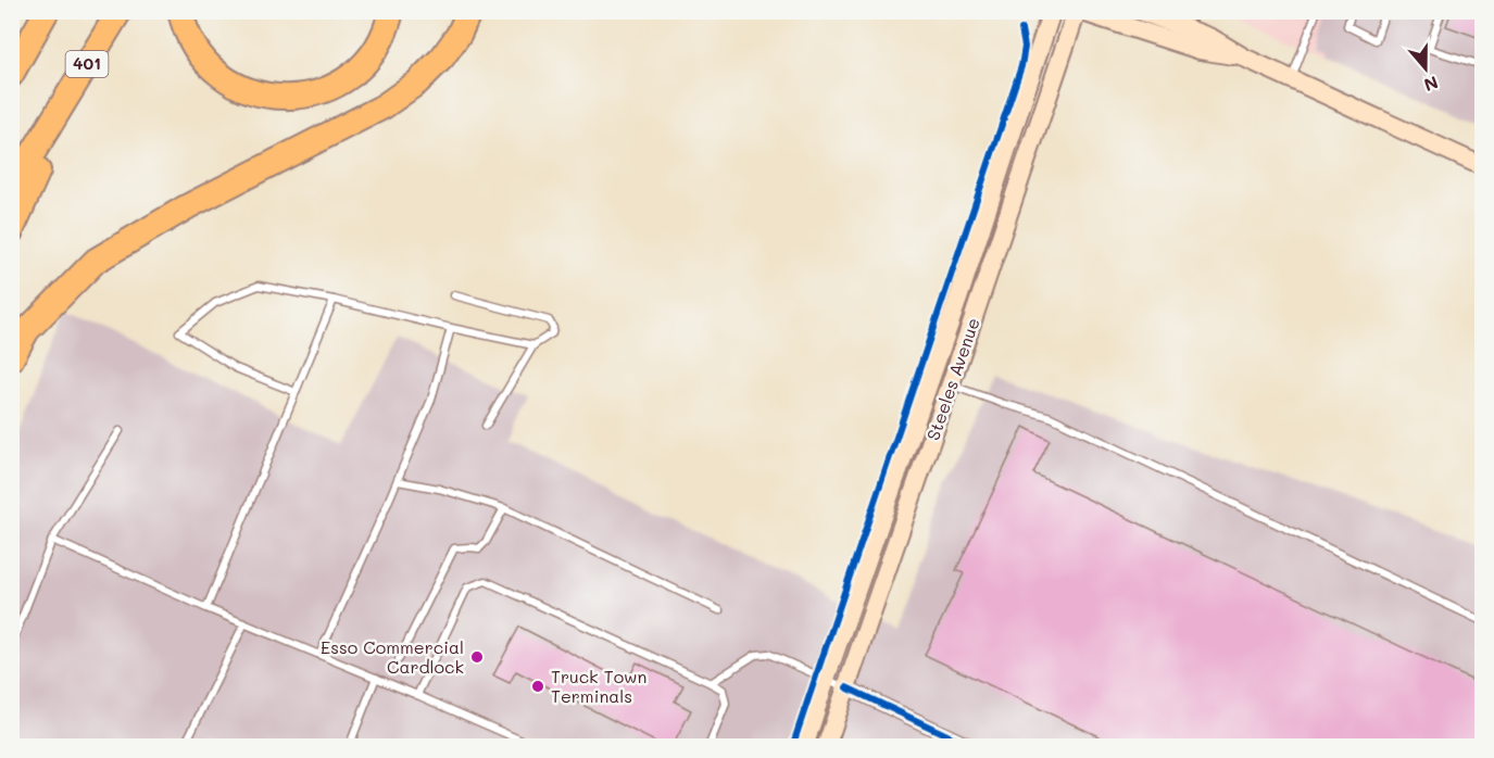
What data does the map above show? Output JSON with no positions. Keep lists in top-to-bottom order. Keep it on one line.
{"streets":{"highway":["401"],"main road":["Steeles Avenue"]},"places":["Esso Commercial Cardlock","Truck Town Terminals"],"north":"bottom"}
